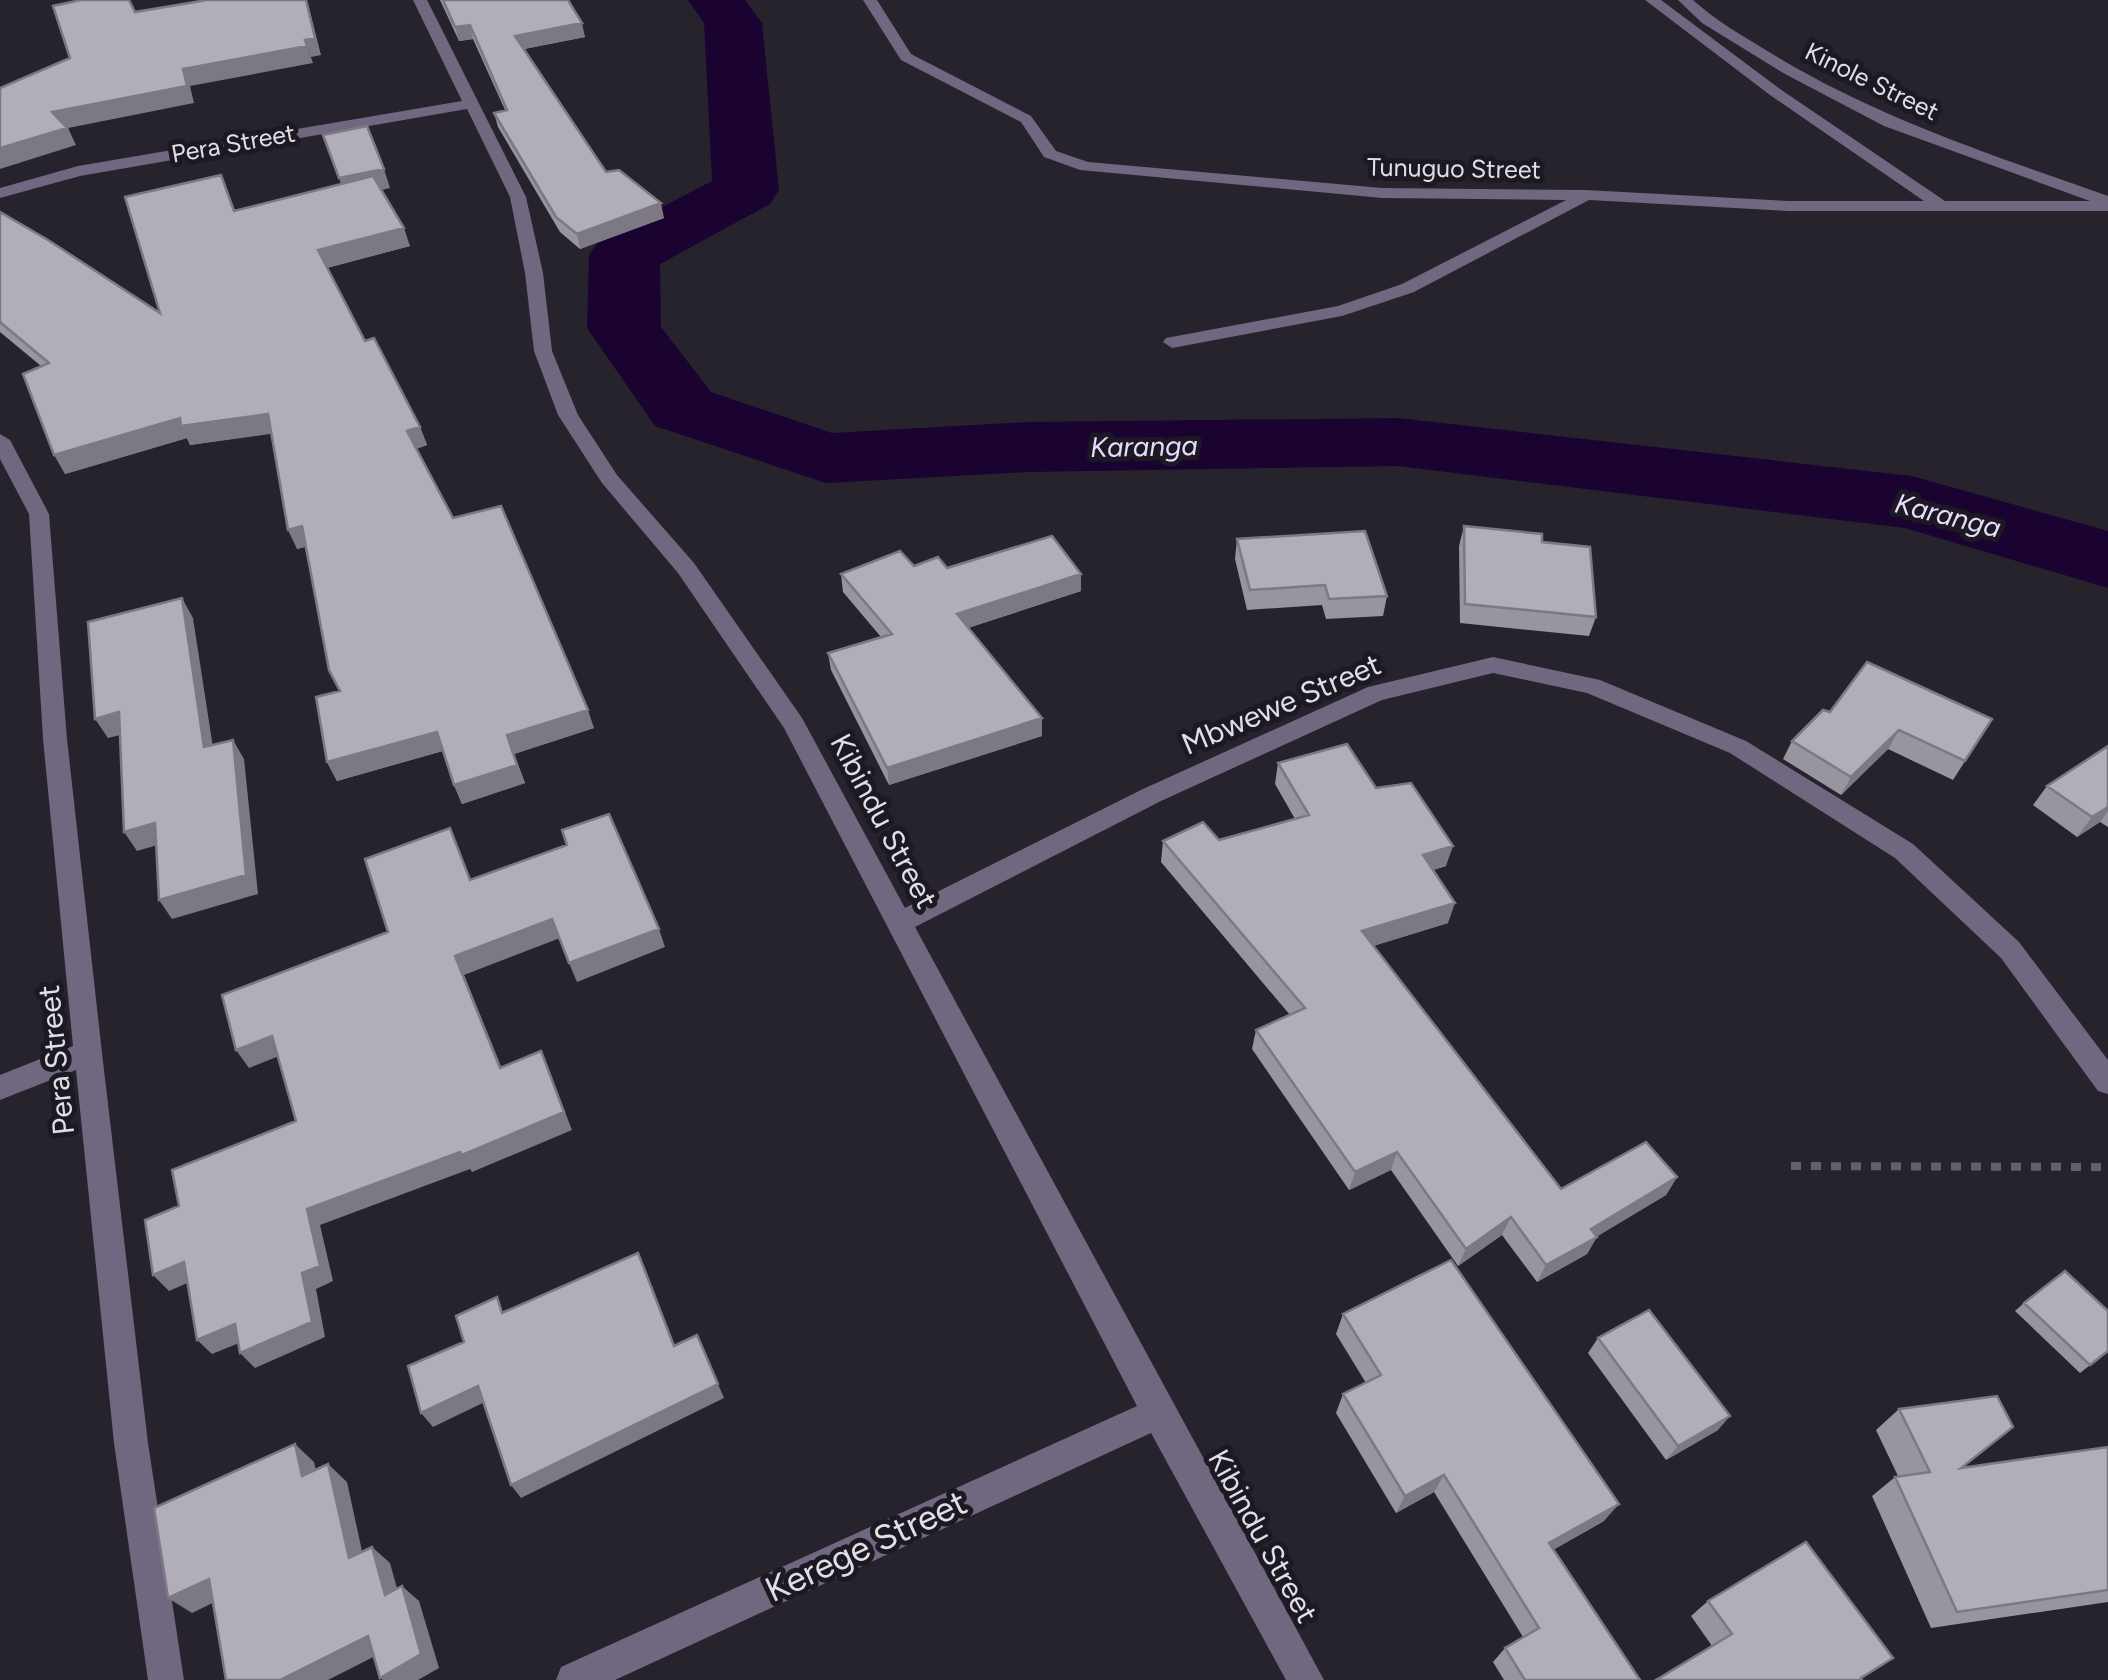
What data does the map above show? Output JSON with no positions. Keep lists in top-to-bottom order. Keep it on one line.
{"streets":{"street":["Kinole Street","Pera Street","Tunuguo Street","Mbwewe Street","Kibindu Street","Kerege Street"]},"crossings":[["Kinole Street","Tunuguo Street"],["Pera Street","Kibindu Street"],["Mbwewe Street","Kibindu Street"],["Kibindu Street","Kerege Street"]],"water":["Karanga"]}
